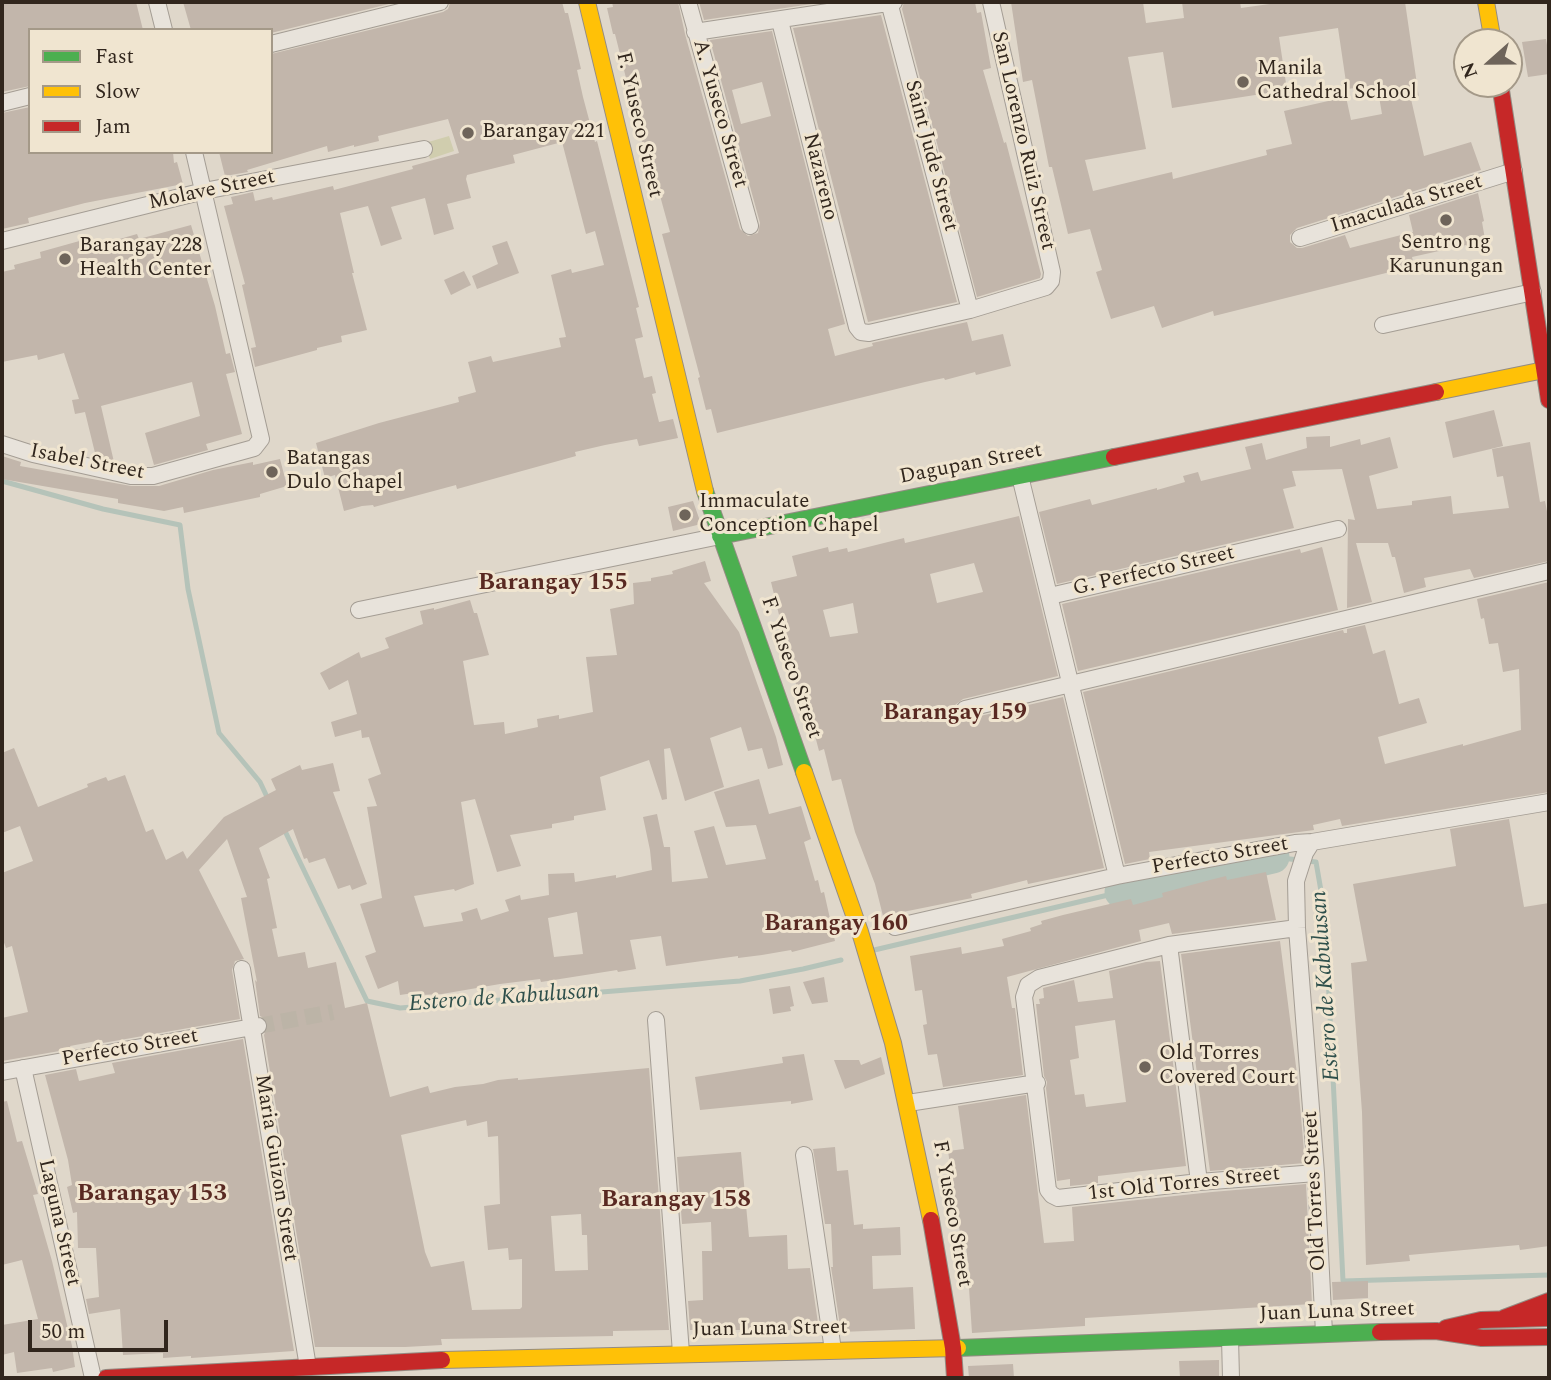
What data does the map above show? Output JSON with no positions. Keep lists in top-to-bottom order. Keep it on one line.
{"streets":{"street":["A. Yuseco Street","F. Yuseco Street","San Lorenzo Ruiz Street","Saint Jude Street","Nazareno","Molave Street","Imaculada Street","Isabel Street","Dagupan Street","G. Perfecto Street","Perfecto Street","Maria Guizon Street","1st Old Torres Street","Old Torres Street","Laguna Street","Juan Luna Street"]},"crossings":[["F. Yuseco Street","Dagupan Street"],["F. Yuseco Street","Juan Luna Street"],["San Lorenzo Ruiz Street","Saint Jude Street"],["San Lorenzo Ruiz Street","Nazareno"],["Saint Jude Street","Nazareno"],["Molave Street","Isabel Street"],["Dagupan Street","G. Perfecto Street"],["Perfecto Street","Maria Guizon Street"],["Perfecto Street","Old Torres Street"],["Perfecto Street","Laguna Street"],["Maria Guizon Street","Juan Luna Street"],["1st Old Torres Street","Old Torres Street"],["Old Torres Street","Juan Luna Street"]],"districts":["Barangay 155","Barangay 159","Barangay 160","Barangay 153","Barangay 158"],"water":["Estero de Kabulusan"],"places":["Manila Cathedral School","Barangay 221","Sentro ng Karunungan","Barangay 228 Health Center","Batangas Dulo Chapel","Immaculate Conception Chapel","Old Torres Covered Court"],"legend":["Fast","Slow","Jam"],"scale_bar":"50 m","north":"left"}
